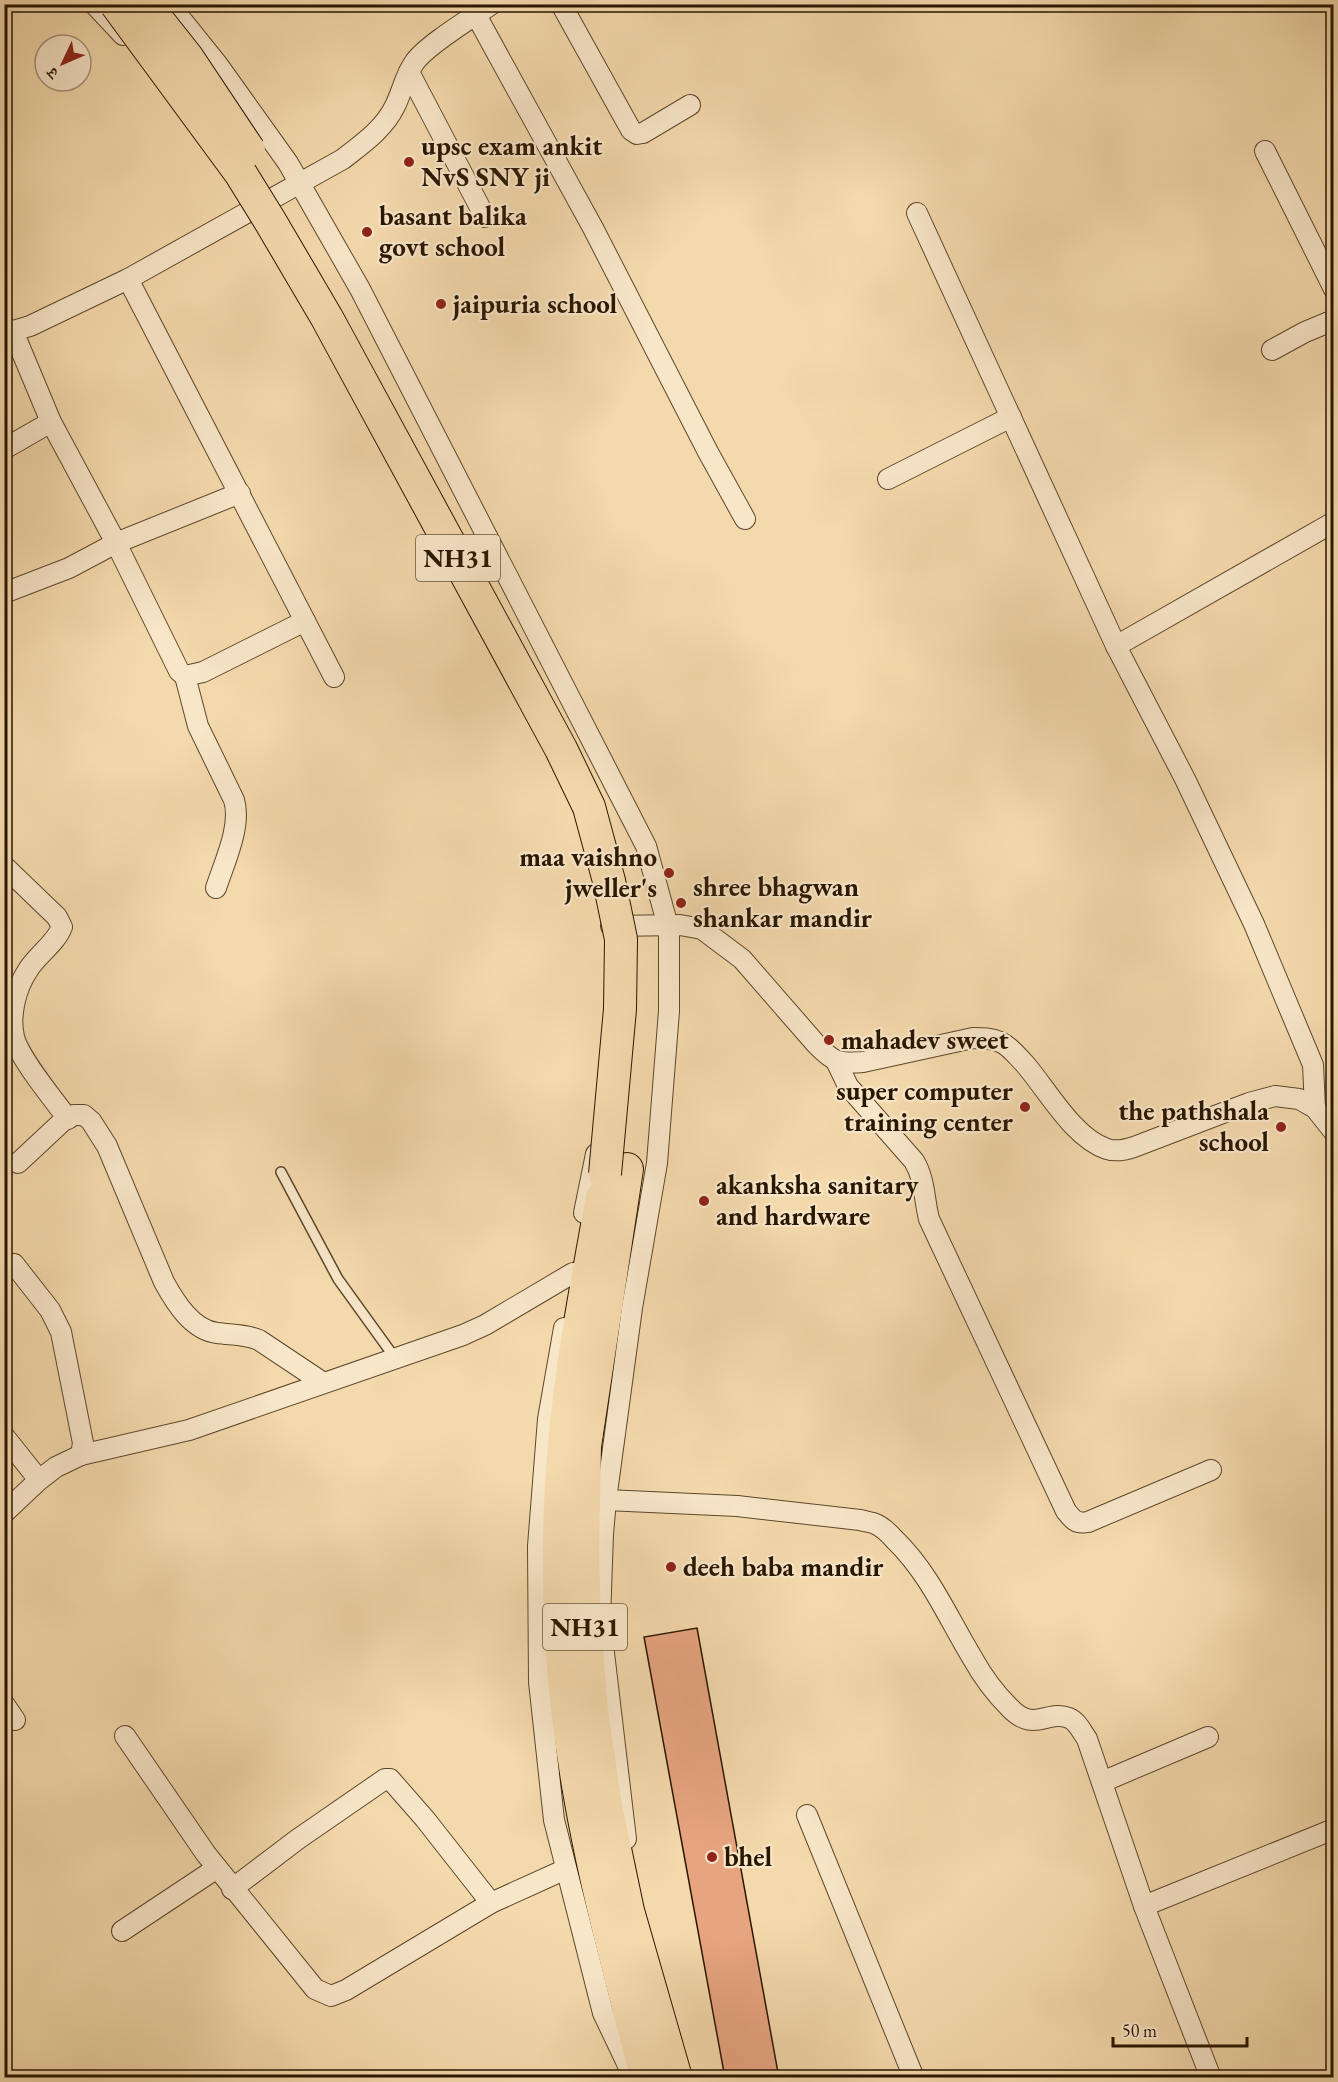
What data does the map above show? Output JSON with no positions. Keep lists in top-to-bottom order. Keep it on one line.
{"streets":{"highway":["NH31"]},"places":["upsc exam ankit NvS SNY ji","basant balika govt school","jaipuria school","maa vaishno jweller's","shree bhagwan shankar mandir","mahadev sweet","super computer training center","the pathshala school","akanksha sanitary and hardware","deeh baba mandir","bhel"],"scale_bar":"50 m","north":"bottom left"}
